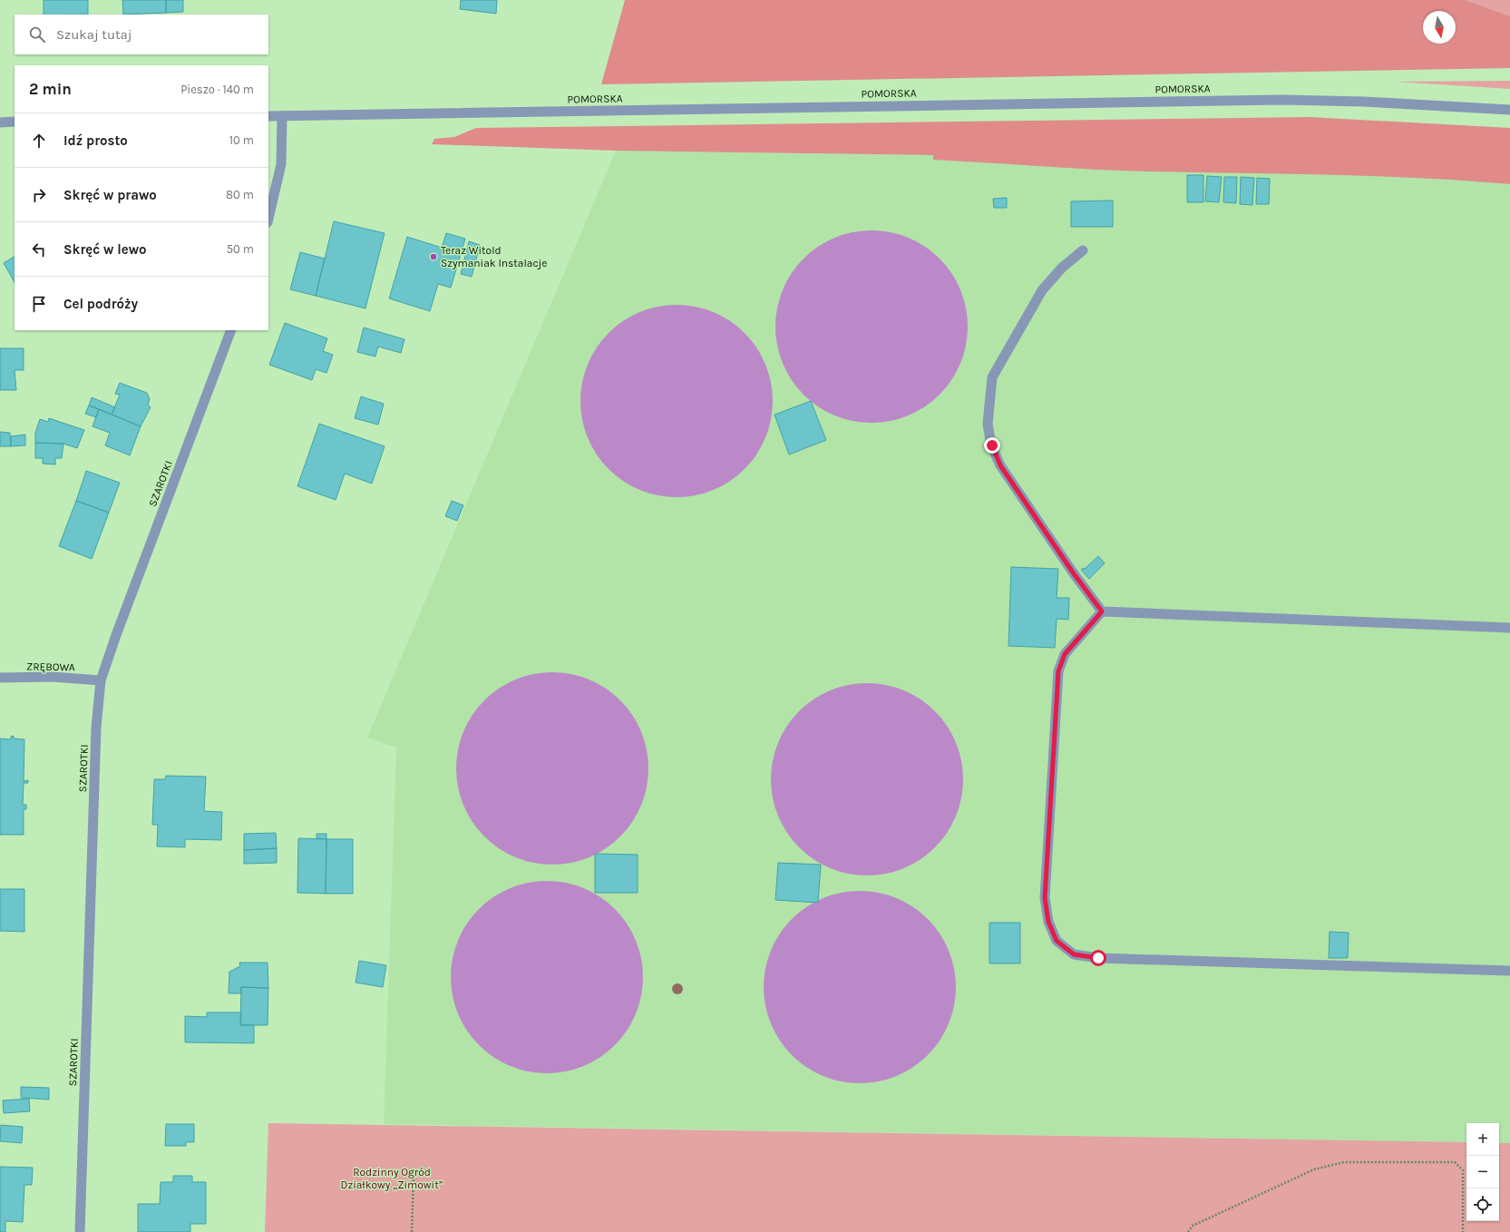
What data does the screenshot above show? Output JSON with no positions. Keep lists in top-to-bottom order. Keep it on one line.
{"streets":{"street":["POMORSKA","SZAROTKI","ZRĘBOWA"]},"crossings":[["SZAROTKI","ZRĘBOWA"]],"parks":["Rodzinny Ogród Działkowy „Zimowit”"],"places":["Teraz Witold Szymaniak Instalacje"],"north":"bottom","page":{"search":"Szukaj tutaj","heading":["2 min","Pieszo · 140 m"],"list":[["Idź prosto","10 m"],["Skręć w prawo","80 m"],["Skręć w lewo","50 m"],"Cel podróży"],"map_buttons":["+","−"]}}
